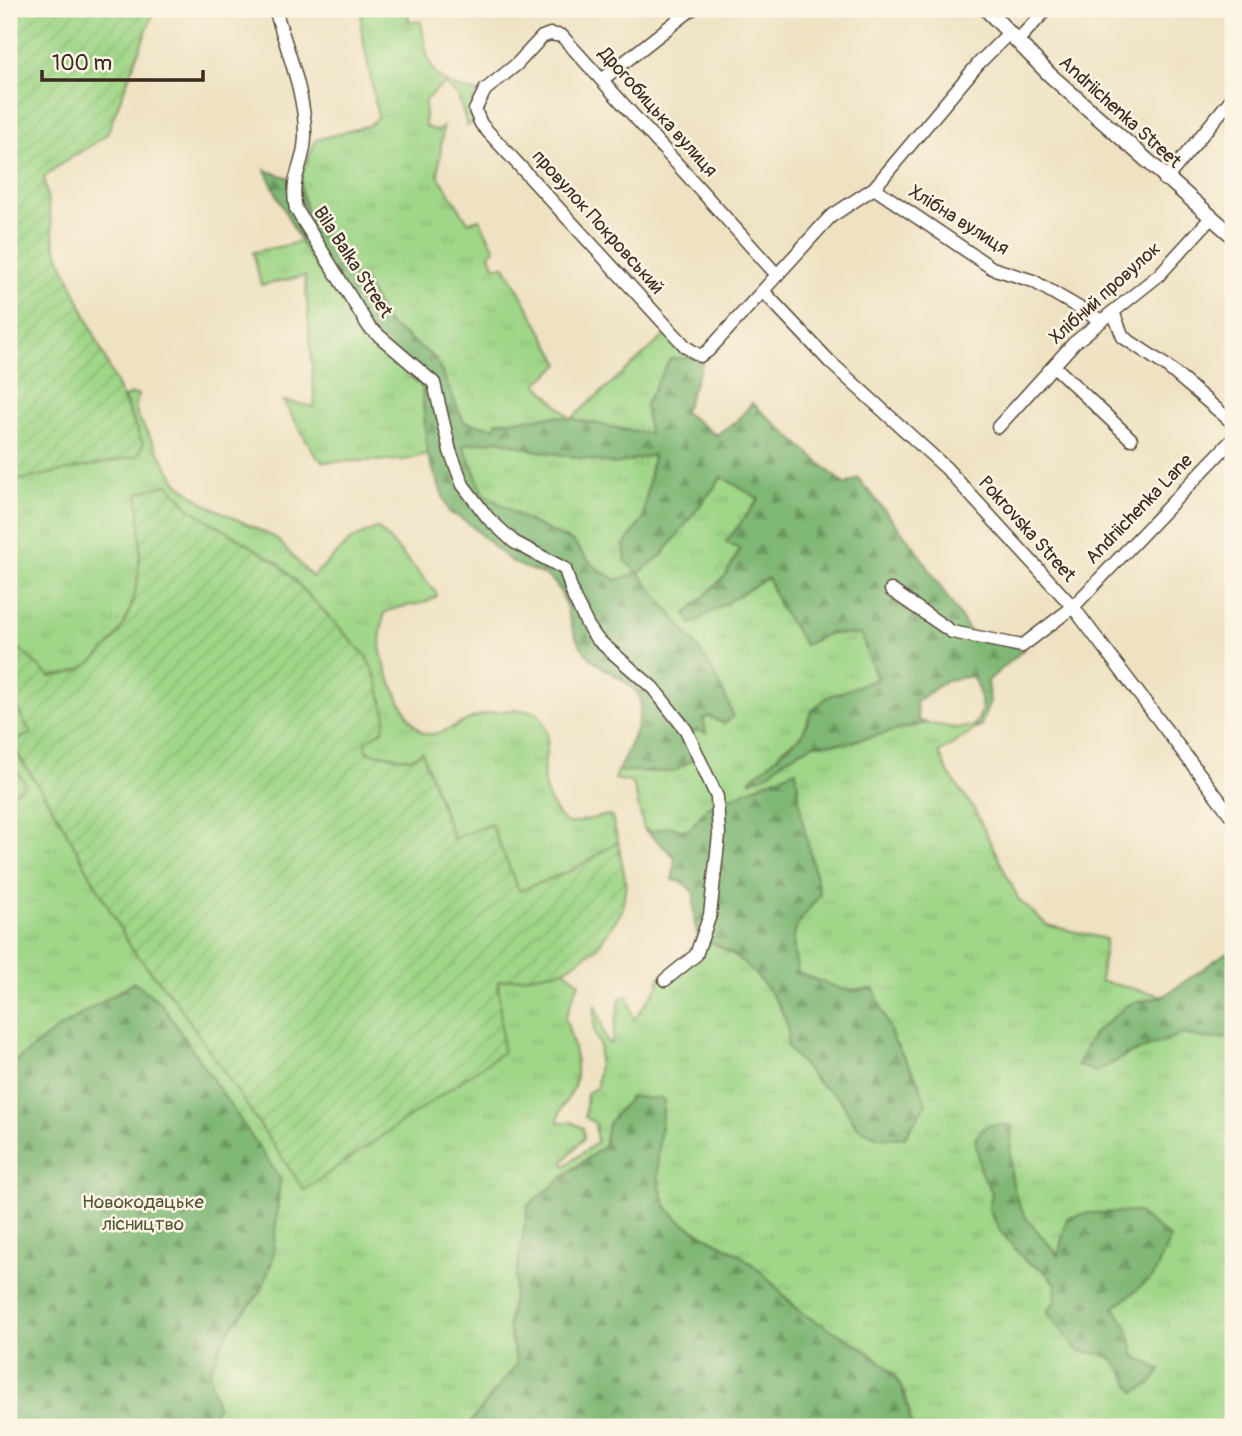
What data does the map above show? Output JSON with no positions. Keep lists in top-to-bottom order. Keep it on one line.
{"streets":{"street":["Дрогобицька вулиця","Andriichenka Street","Хлібна вулиця","провулок Покровський","Bila Balka Street","Хлібний провулок","Andriichenka Lane","Pokrovska Street"]},"crossings":[["Дрогобицька вулиця","провулок Покровський"],["Andriichenka Street","Хлібний провулок"],["Хлібна вулиця","Хлібний провулок"],["провулок Покровський","Pokrovska Street"],["Andriichenka Lane","Pokrovska Street"]],"parks":["Новокодацьке лісництво"],"scale_bar":"100 m"}
